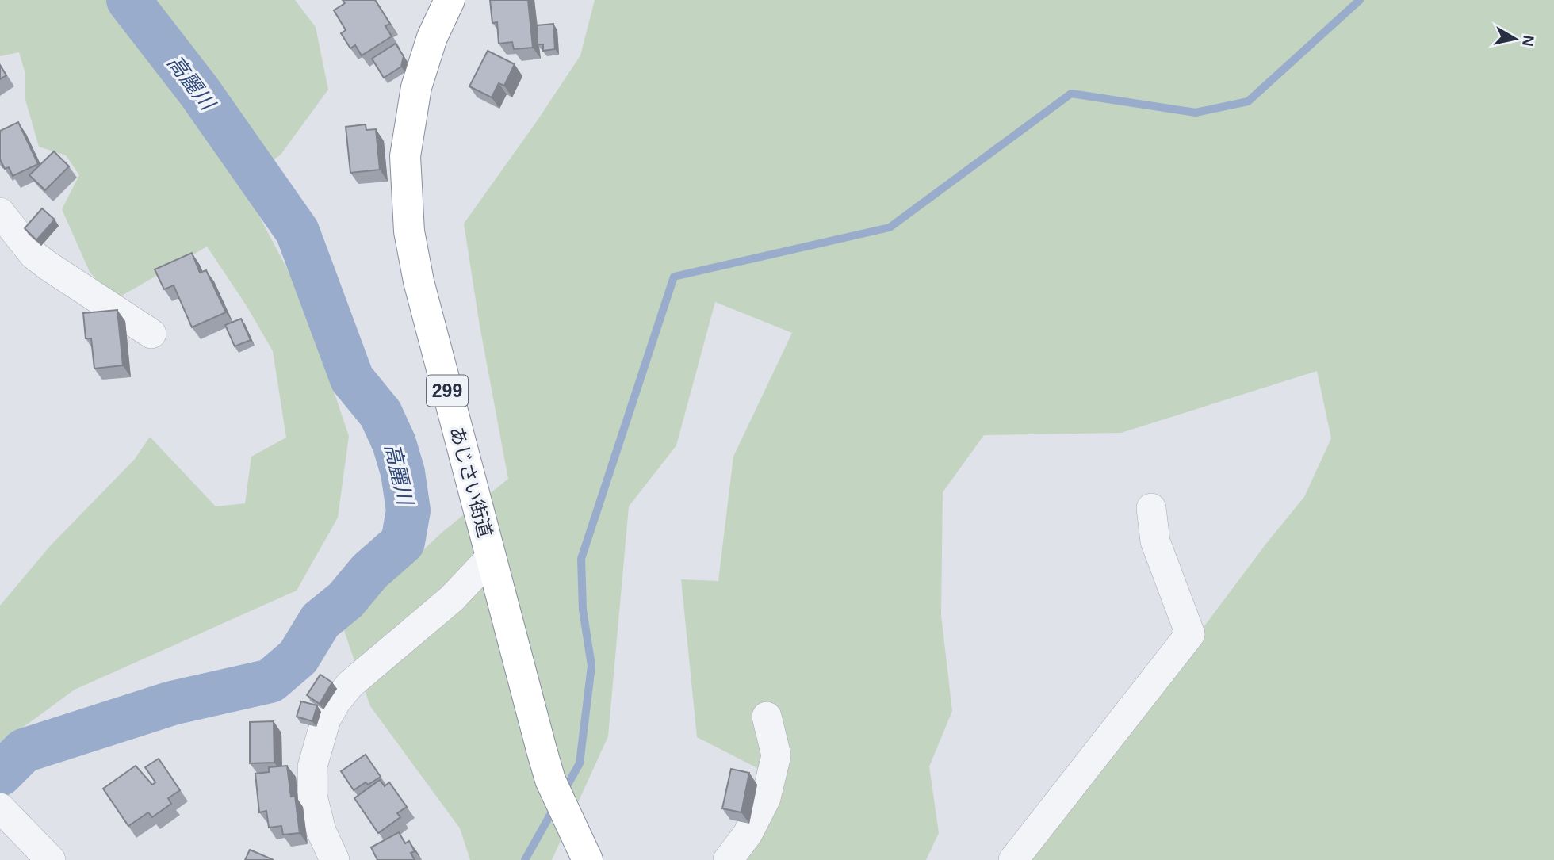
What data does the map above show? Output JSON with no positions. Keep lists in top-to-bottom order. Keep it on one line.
{"streets":{"highway":["299","あじさい街道"]},"water":["高麗川"],"north":"right"}
